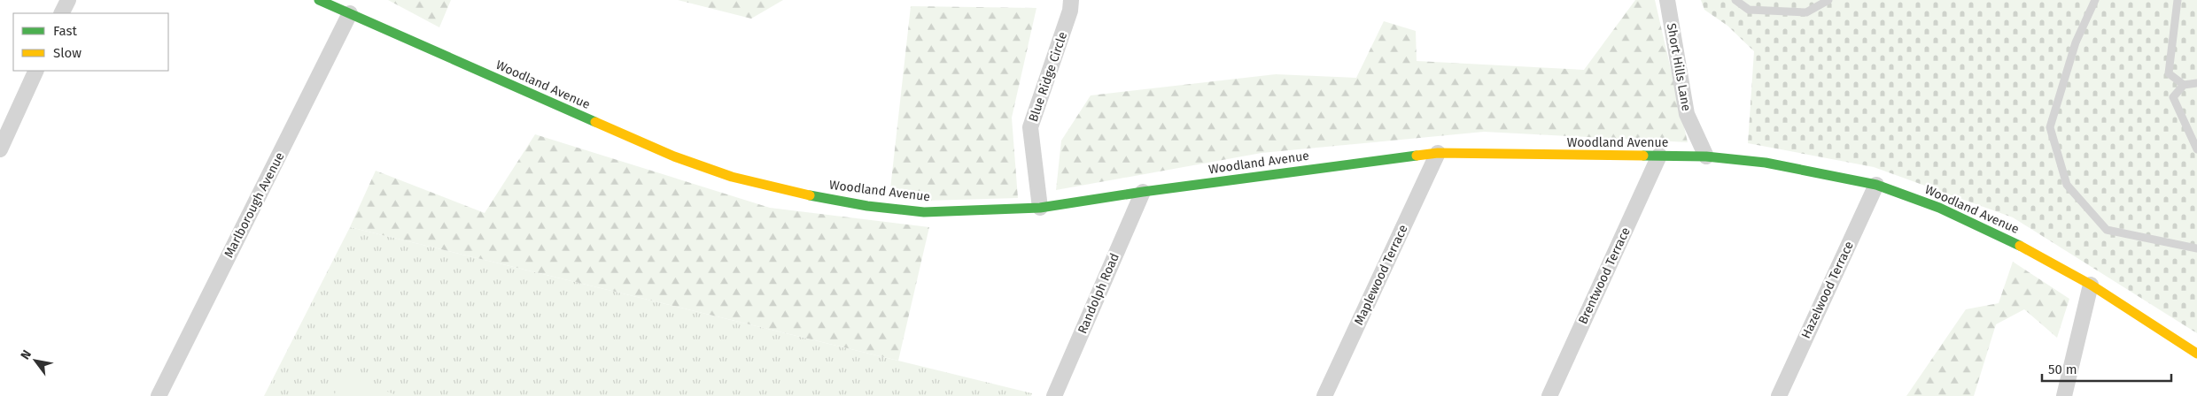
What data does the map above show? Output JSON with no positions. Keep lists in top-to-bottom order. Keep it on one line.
{"streets":{"street":["Short Hills Lane","Blue Ridge Circle","Woodland Avenue","Marlborough Avenue","Maplewood Terrace","Brentwood Terrace","Hazelwood Terrace","Randolph Road"]},"crossings":[["Short Hills Lane","Woodland Avenue"],["Blue Ridge Circle","Woodland Avenue"],["Woodland Avenue","Marlborough Avenue"],["Woodland Avenue","Maplewood Terrace"],["Woodland Avenue","Brentwood Terrace"],["Woodland Avenue","Hazelwood Terrace"],["Woodland Avenue","Randolph Road"]],"legend":["Fast","Slow"],"scale_bar":"50 m","north":"top left"}
